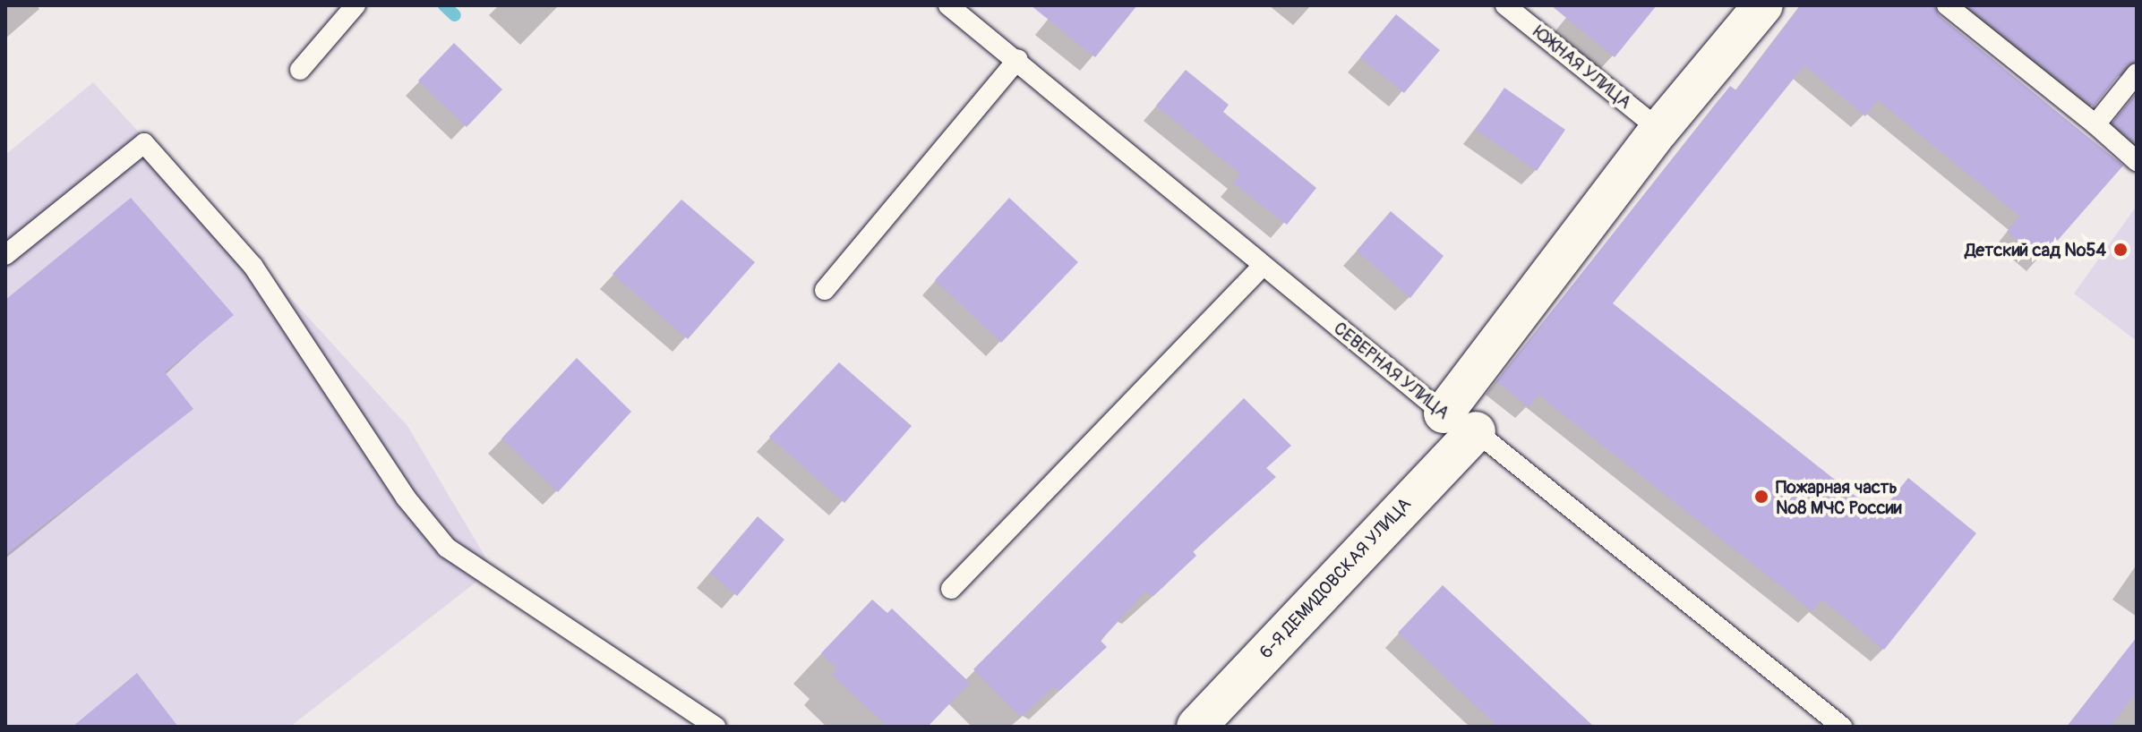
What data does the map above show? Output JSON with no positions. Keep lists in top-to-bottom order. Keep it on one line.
{"streets":{"street":["6-Я ДЕМИДОВСКАЯ УЛИЦА"],"lane":["ЮЖНАЯ УЛИЦА","СЕВЕРНАЯ УЛИЦА"]},"crossings":[["ЮЖНАЯ УЛИЦА","6-Я ДЕМИДОВСКАЯ УЛИЦА"],["СЕВЕРНАЯ УЛИЦА","6-Я ДЕМИДОВСКАЯ УЛИЦА"]],"places":["Детский сад №54","Пожарная часть №8 МЧС России"]}
